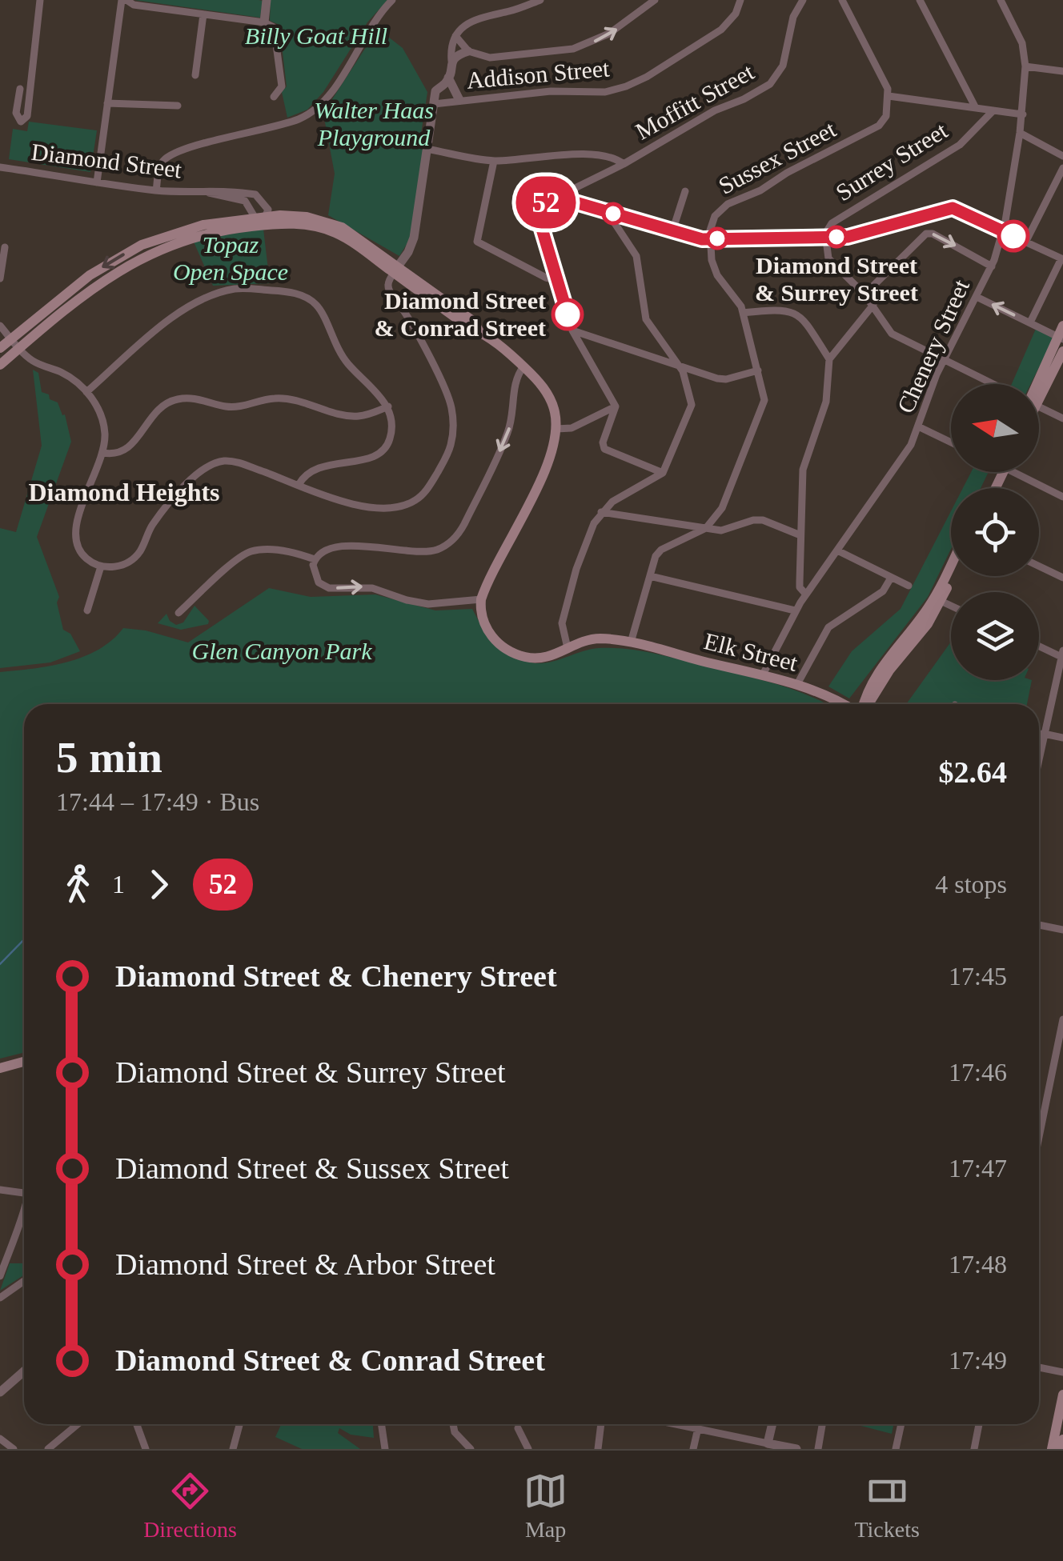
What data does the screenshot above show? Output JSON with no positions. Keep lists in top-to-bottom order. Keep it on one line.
{"streets":{"main road":["Elk Street"],"street":["Addison Street","Moffitt Street","Sussex Street","Diamond Street","Surrey Street","Chenery Street"]},"crossings":[["Chenery Street","Elk Street"]],"districts":["Diamond Heights"],"parks":["Billy Goat Hill","Walter Haas Playground","Topaz Open Space","Glen Canyon Park"],"places":["Diamond Street & Surrey Street","Diamond Street & Conrad Street"],"lines":["bus line 52"],"north":"left","page":{"on_map":"52","heading":["5 min","17:44 – 17:49 · Bus","$2.64"],"legs":["1","52","4 stops"],"list":[{"name":"Diamond Street & Chenery Street","value":"17:45"},{"name":"Diamond Street & Surrey Street","value":"17:46"},{"name":"Diamond Street & Sussex Street","value":"17:47"},{"name":"Diamond Street & Arbor Street","value":"17:48"},{"name":"Diamond Street & Conrad Street","value":"17:49"}],"tabs":["Directions","Map","Tickets"]}}
